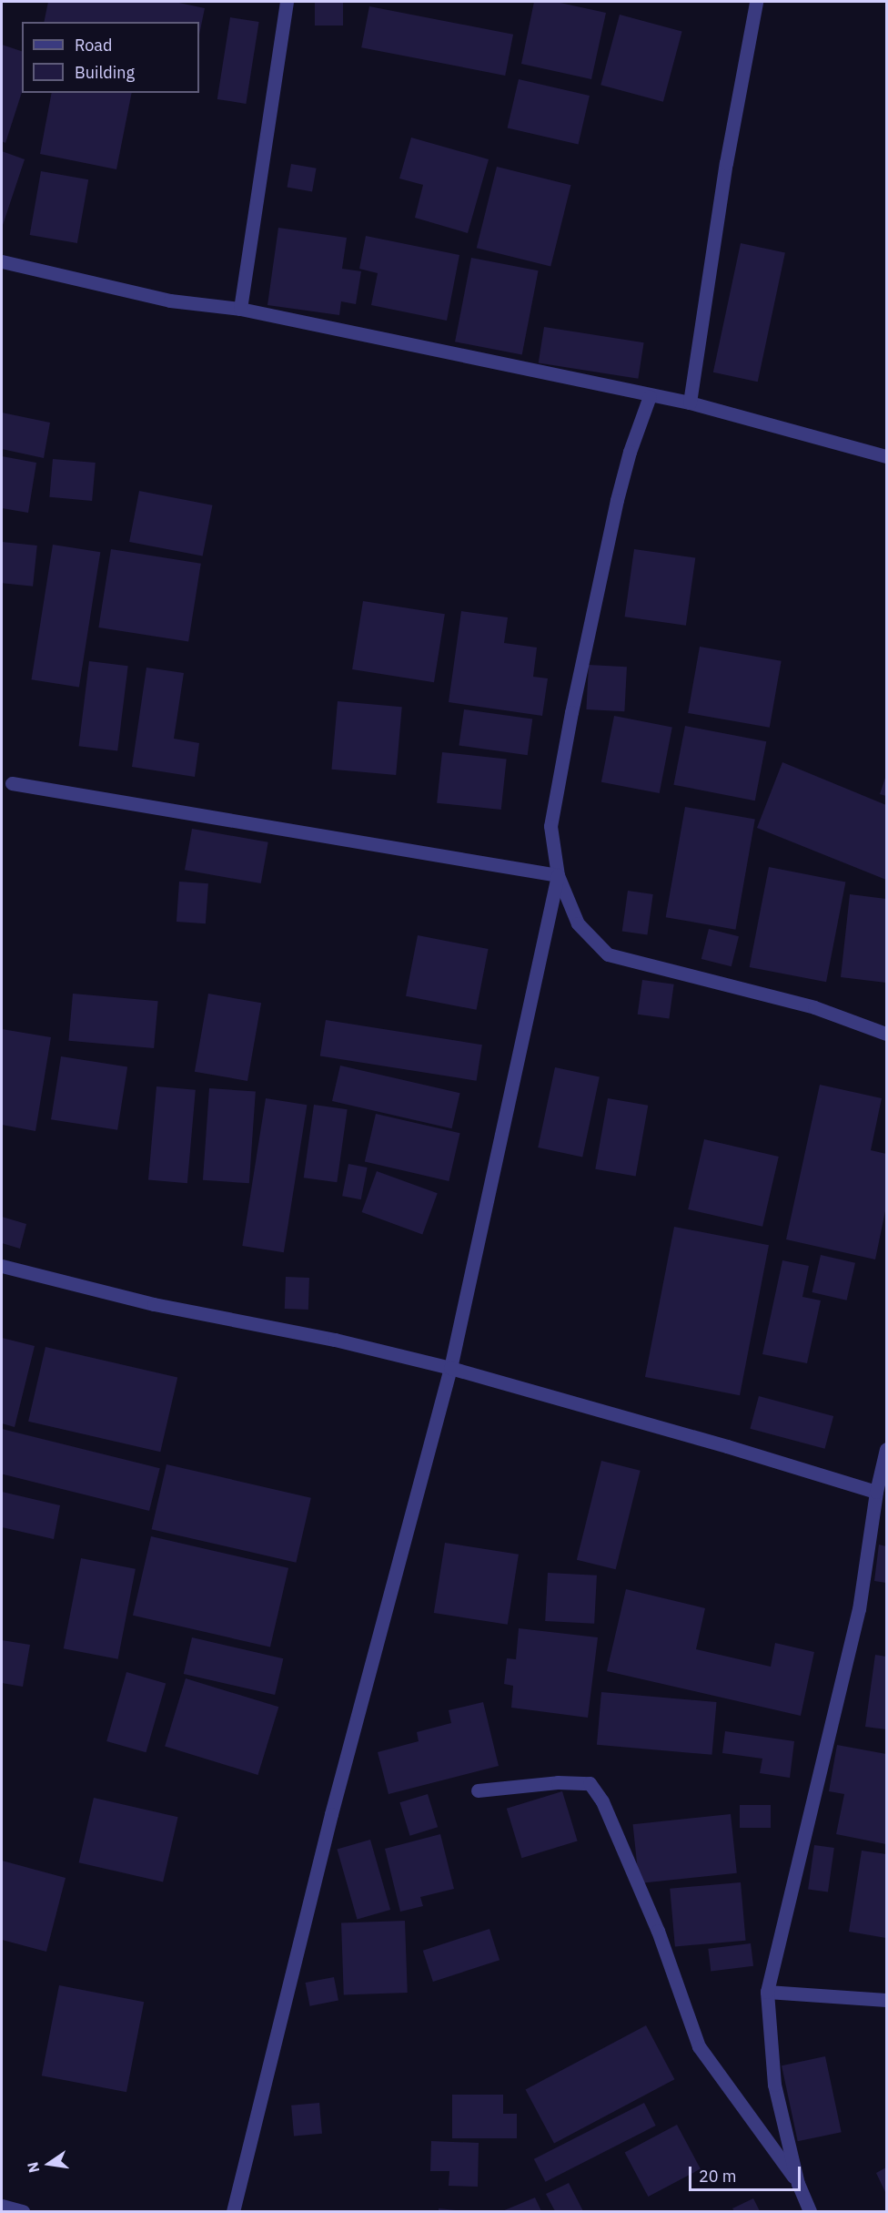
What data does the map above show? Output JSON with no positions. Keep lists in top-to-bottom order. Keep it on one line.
{"legend":["Road","Building"],"scale_bar":"20 m","north":"left"}
